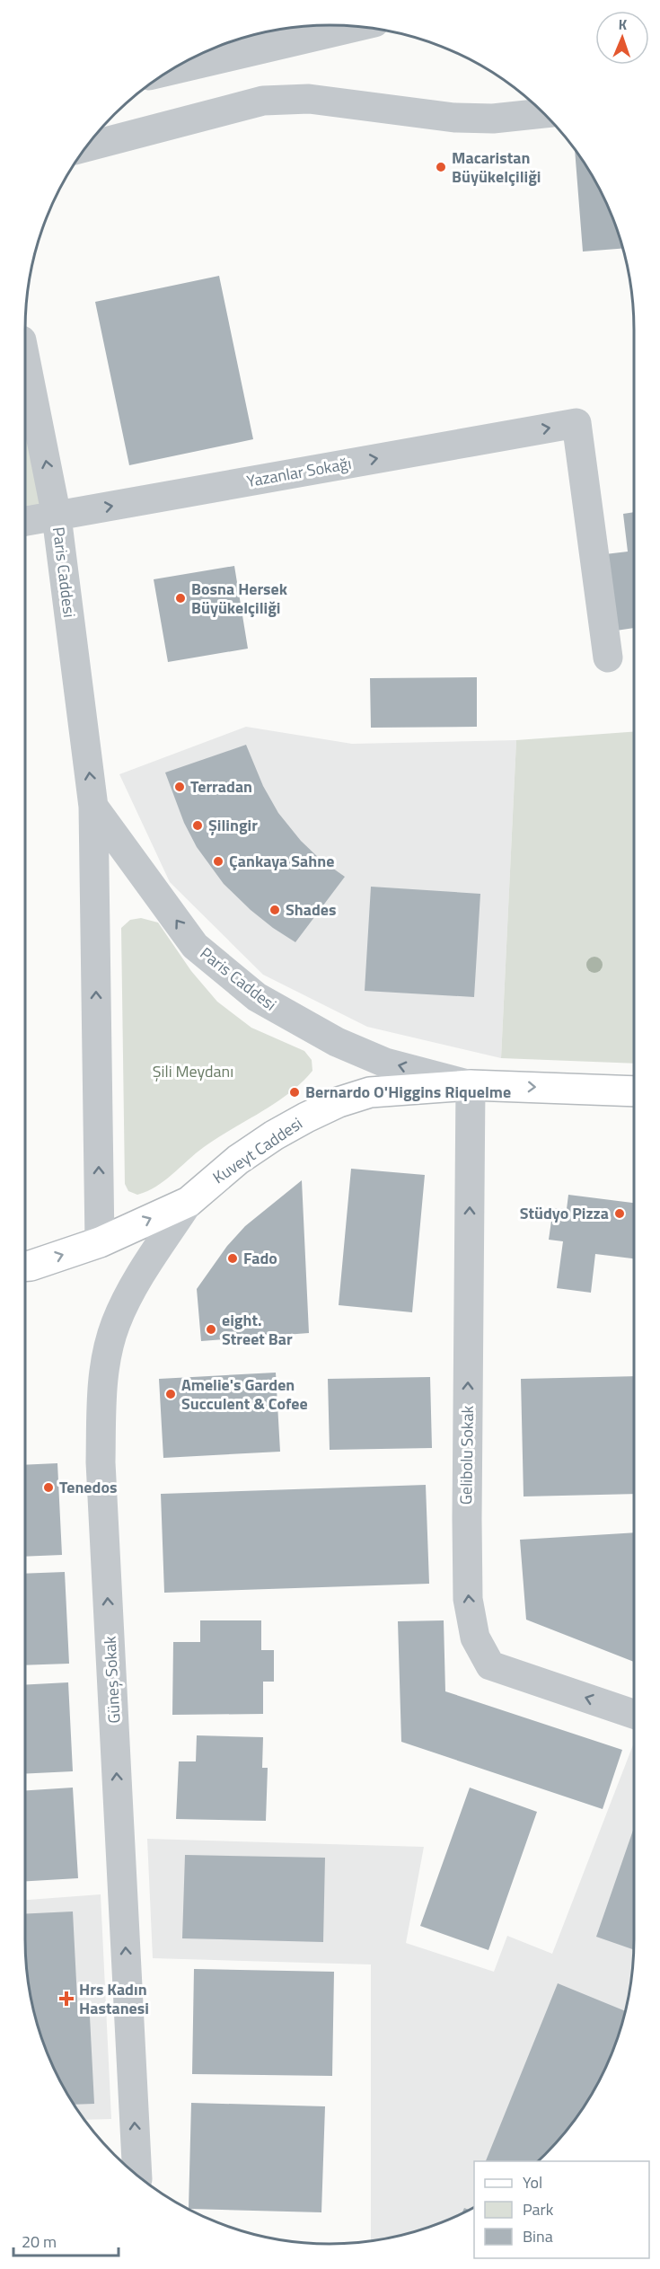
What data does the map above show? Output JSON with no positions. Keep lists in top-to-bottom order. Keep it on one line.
{"streets":{"main road":["Kuveyt Caddesi"],"street":["Yazanlar Sokağı","Paris Caddesi","Gelibolu Sokak","Güneş Sokak"]},"crossings":[["Yazanlar Sokağı","Paris Caddesi"],["Paris Caddesi","Kuveyt Caddesi"],["Paris Caddesi","Gelibolu Sokak"],["Kuveyt Caddesi","Gelibolu Sokak"],["Kuveyt Caddesi","Güneş Sokak"]],"one_way":["Paris Caddesi","Kuveyt Caddesi","Gelibolu Sokak","Güneş Sokak"],"parks":["Şili Meydanı"],"places":{"other":["Macaristan Büyükelçiliği","Bosna Hersek Büyükelçiliği","Terradan","Şilingir","Çankaya Sahne","Shades","Bernardo O'Higgins Riquelme","Stüdyo Pizza","Fado","eight. Street Bar","Amelie's Garden Succulent & Cofee","Tenedos"],"health":["Hrs Kadın Hastanesi"]},"legend":["Yol","Park","Bina"],"scale_bar":"20 m","north":"top"}
